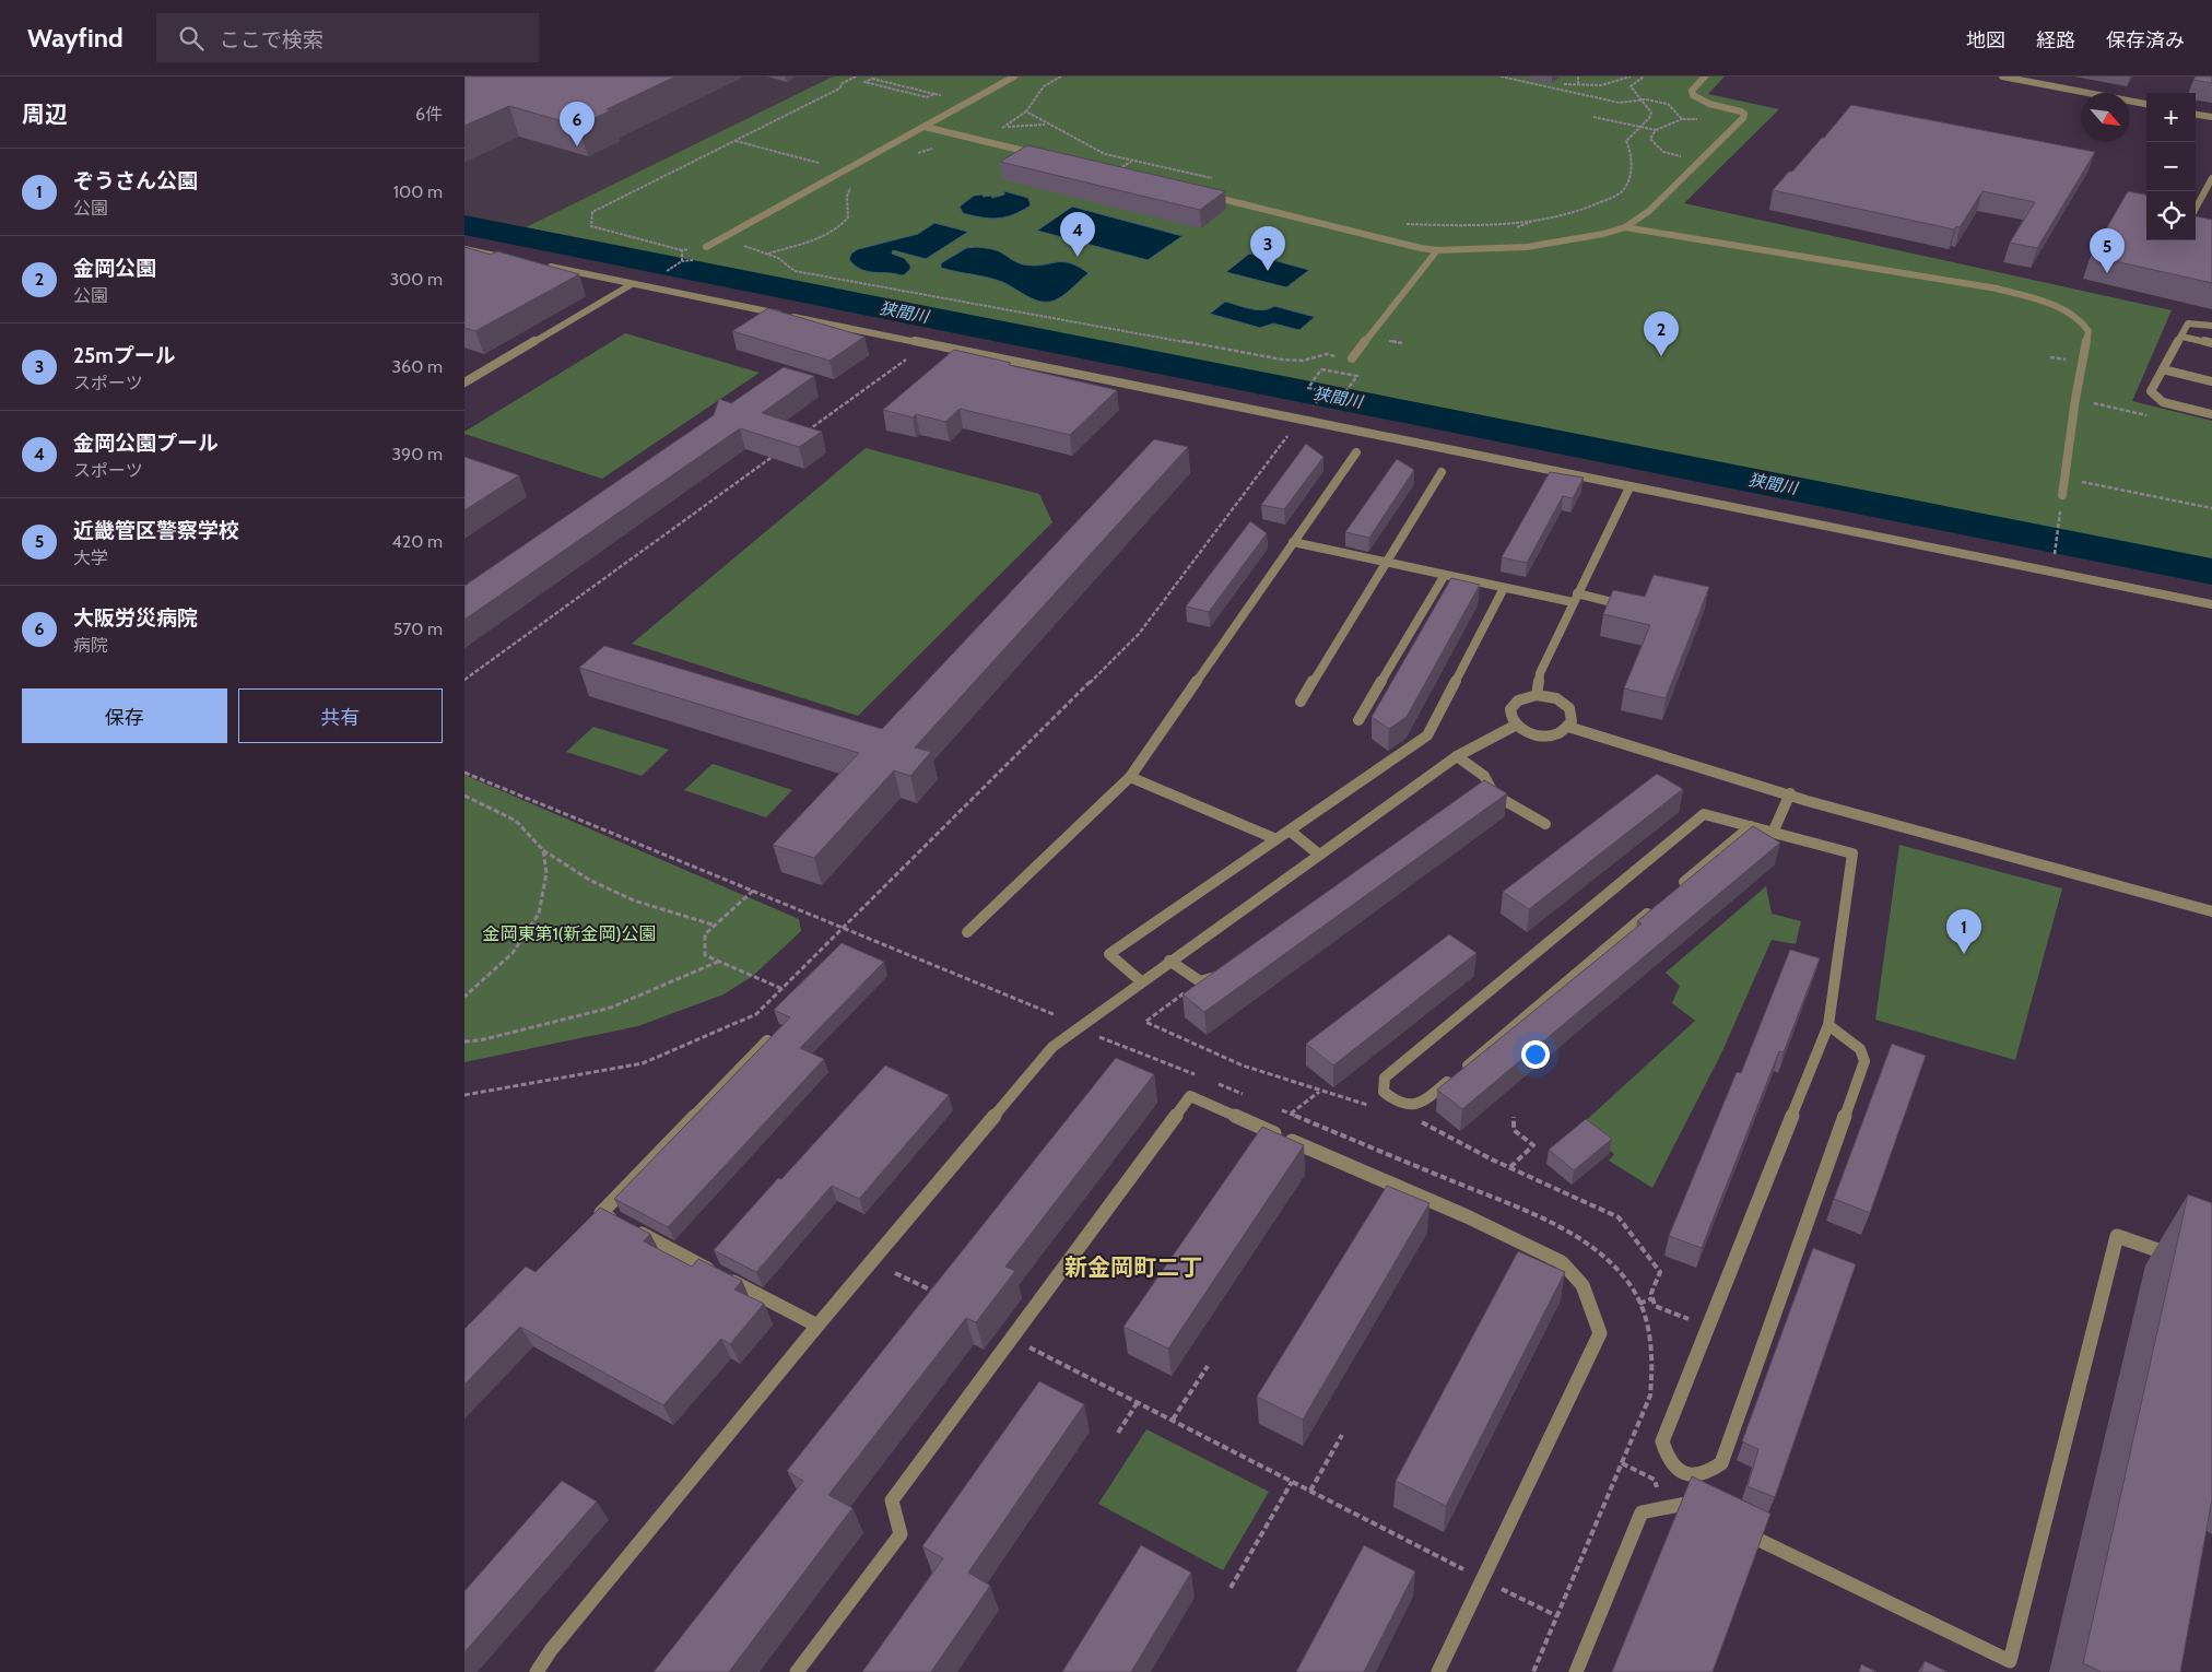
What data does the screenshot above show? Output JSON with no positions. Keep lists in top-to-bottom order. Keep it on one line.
{"districts":["新金岡町二丁"],"water":["狭間川"],"parks":["金岡東第1(新金岡)公園"],"north":"bottom right","page":{"header":"Wayfind","search":"ここで検索","nav":["地図","経路","保存済み"],"heading":["周辺","6件"],"map_buttons":["+","−"],"pins":["6","4","3","5","2","1"],"list":[{"mark":"1","name":"ぞうさん公園","note":"公園","value":"100 m"},{"mark":"2","name":"金岡公園","note":"公園","value":"300 m"},{"mark":"3","name":"25mプール","note":"スポーツ","value":"360 m"},{"mark":"4","name":"金岡公園プール","note":"スポーツ","value":"390 m"},{"mark":"5","name":"近畿管区警察学校","note":"大学","value":"420 m"},{"mark":"6","name":"大阪労災病院","note":"病院","value":"570 m"}],"buttons":["保存","共有"]}}
